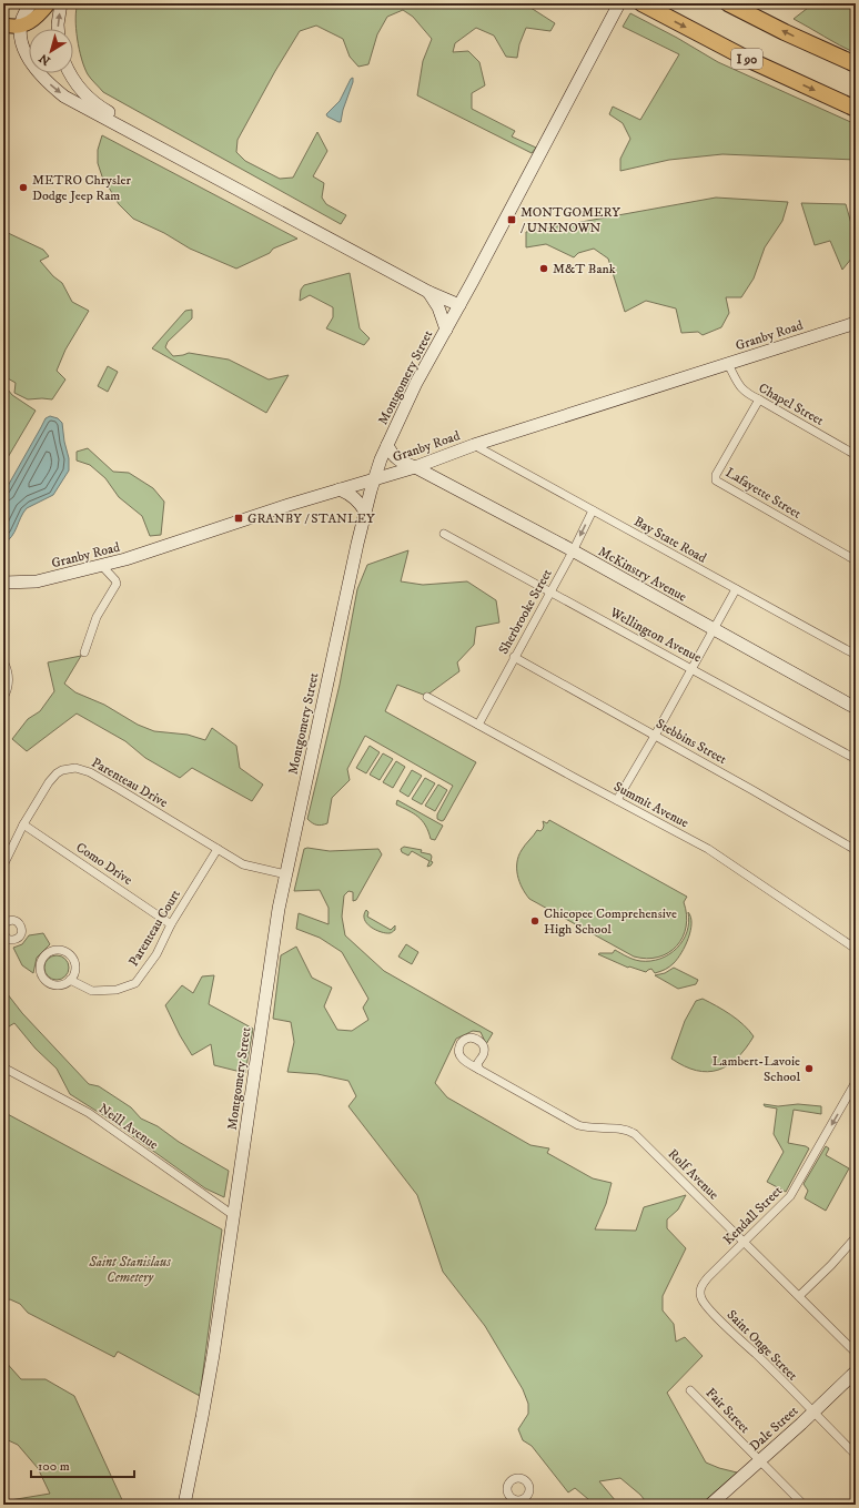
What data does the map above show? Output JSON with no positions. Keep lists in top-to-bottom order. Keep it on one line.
{"streets":{"highway":["I 90"],"main road":["Granby Road","Montgomery Street","McKinstry Avenue","Dale Street"],"street":["Chapel Street","Lafayette Street","Bay State Road","Sherbrooke Street","Wellington Avenue","Stebbins Street","Parenteau Drive","Summit Avenue","Como Drive","Parenteau Court","Neill Avenue","Rolf Avenue","Kendall Street","Saint Onge Street","Fair Street"]},"crossings":[["Granby Road","Montgomery Street"],["Granby Road","Chapel Street"],["Granby Road","Bay State Road"],["Granby Road","McKinstry Avenue"],["Montgomery Street","McKinstry Avenue"],["Montgomery Street","Parenteau Drive"],["Montgomery Street","Neill Avenue"],["Chapel Street","Lafayette Street"],["Bay State Road","Sherbrooke Street"],["McKinstry Avenue","Sherbrooke Street"],["Sherbrooke Street","Wellington Avenue"],["Sherbrooke Street","Stebbins Street"],["Sherbrooke Street","Summit Avenue"],["Parenteau Drive","Como Drive"],["Parenteau Drive","Parenteau Court"],["Como Drive","Parenteau Court"],["Rolf Avenue","Kendall Street"],["Kendall Street","Saint Onge Street"],["Saint Onge Street","Dale Street"],["Fair Street","Dale Street"]],"one_way":["Kendall Street"],"parks":["Saint Stanislaus Cemetery"],"places":{"other":["METRO Chrysler Dodge Jeep Ram","M&T Bank","Chicopee Comprehensive High School","Lambert-Lavoie School"],"transit":["MONTGOMERY / UNKNOWN","GRANBY / STANLEY"]},"scale_bar":"100 m","north":"bottom left"}
